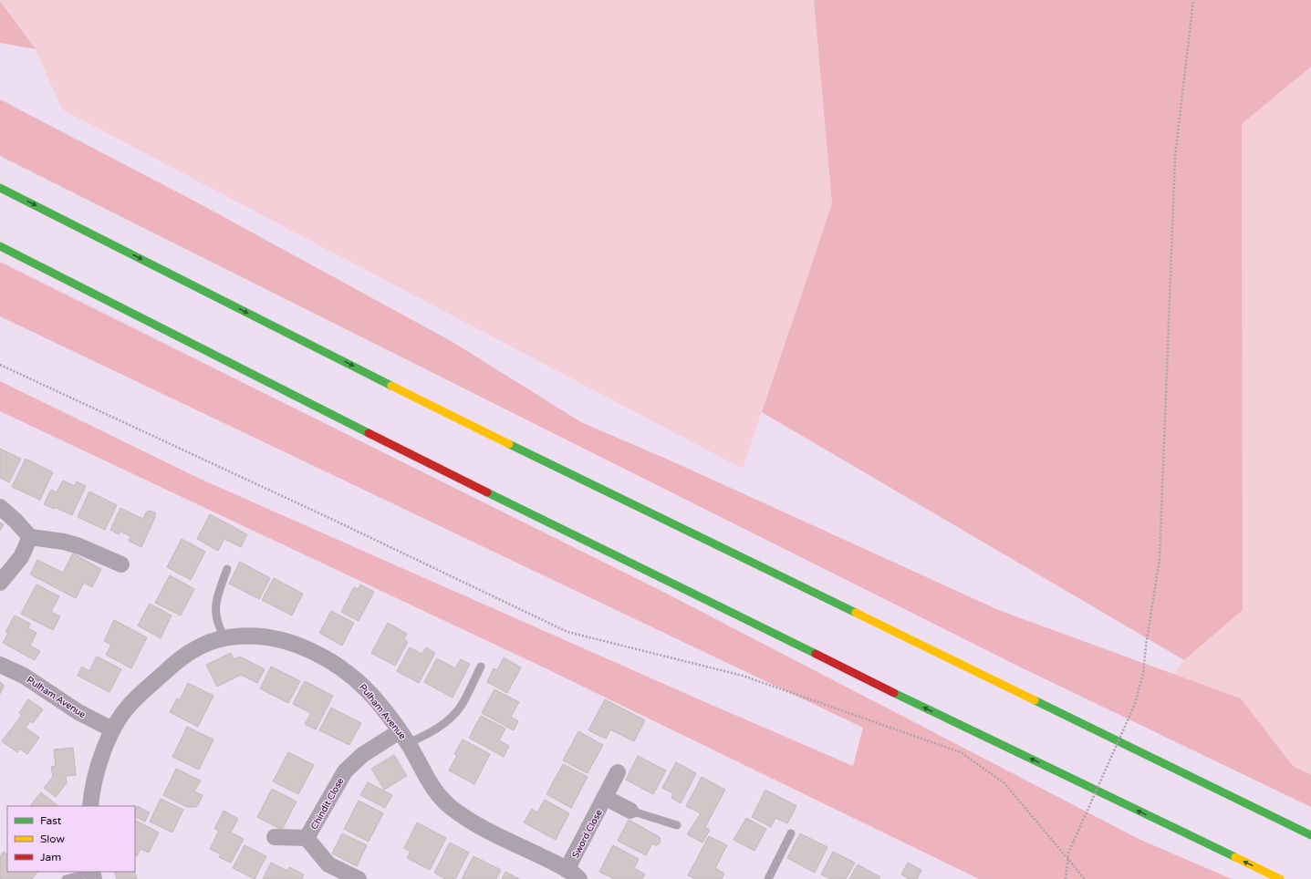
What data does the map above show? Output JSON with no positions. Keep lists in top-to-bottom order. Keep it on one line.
{"streets":{"street":["Pulham Avenue","Chindit Close","Sword Close"]},"crossings":[["Pulham Avenue","Chindit Close"],["Pulham Avenue","Sword Close"]],"legend":["Fast","Slow","Jam"]}
